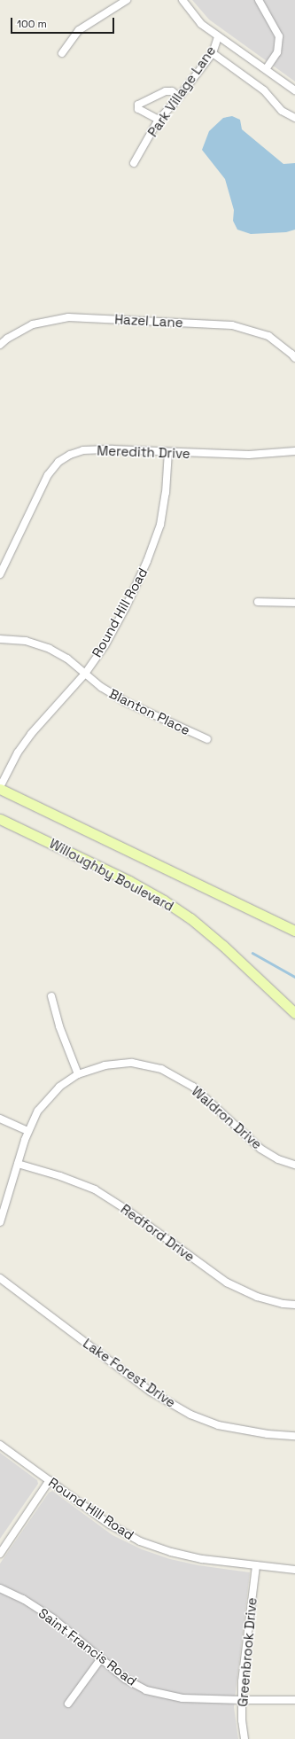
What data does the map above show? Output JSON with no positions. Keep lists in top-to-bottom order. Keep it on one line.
{"streets":{"street":["Park Village Lane","Hazel Lane","Meredith Drive","Round Hill Road","Blanton Place","Willoughby Boulevard","Waldron Drive","Redford Drive","Lake Forest Drive","Saint Francis Road","Greenbrook Drive"]},"crossings":[["Meredith Drive","Round Hill Road"],["Round Hill Road","Blanton Place"],["Round Hill Road","Willoughby Boulevard"],["Round Hill Road","Greenbrook Drive"],["Waldron Drive","Redford Drive"],["Saint Francis Road","Greenbrook Drive"]],"scale_bar":"100 m"}
